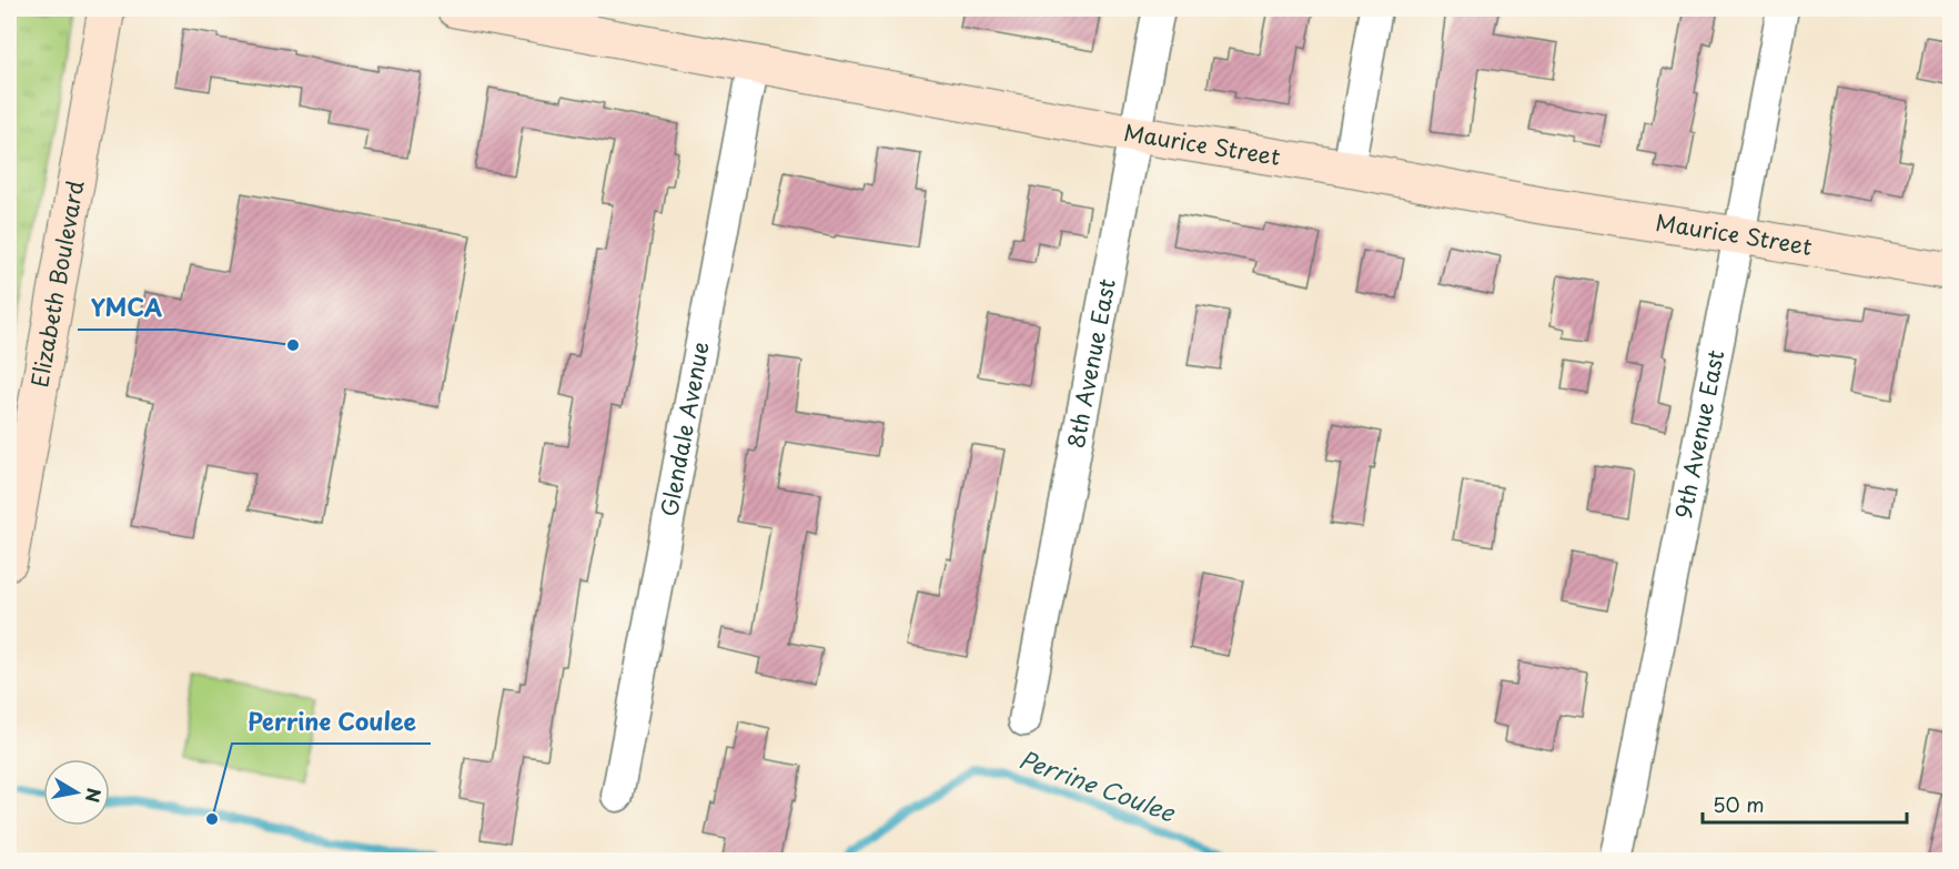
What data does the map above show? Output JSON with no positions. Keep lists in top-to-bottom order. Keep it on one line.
{"streets":{"street":["Maurice Street","Elizabeth Boulevard","8th Avenue East","Glendale Avenue","9th Avenue East"]},"crossings":[["Maurice Street","8th Avenue East"],["Maurice Street","Glendale Avenue"],["Maurice Street","9th Avenue East"]],"water":["Perrine Coulee"],"places":["YMCA","Perrine Coulee"],"scale_bar":"50 m","north":"right"}
